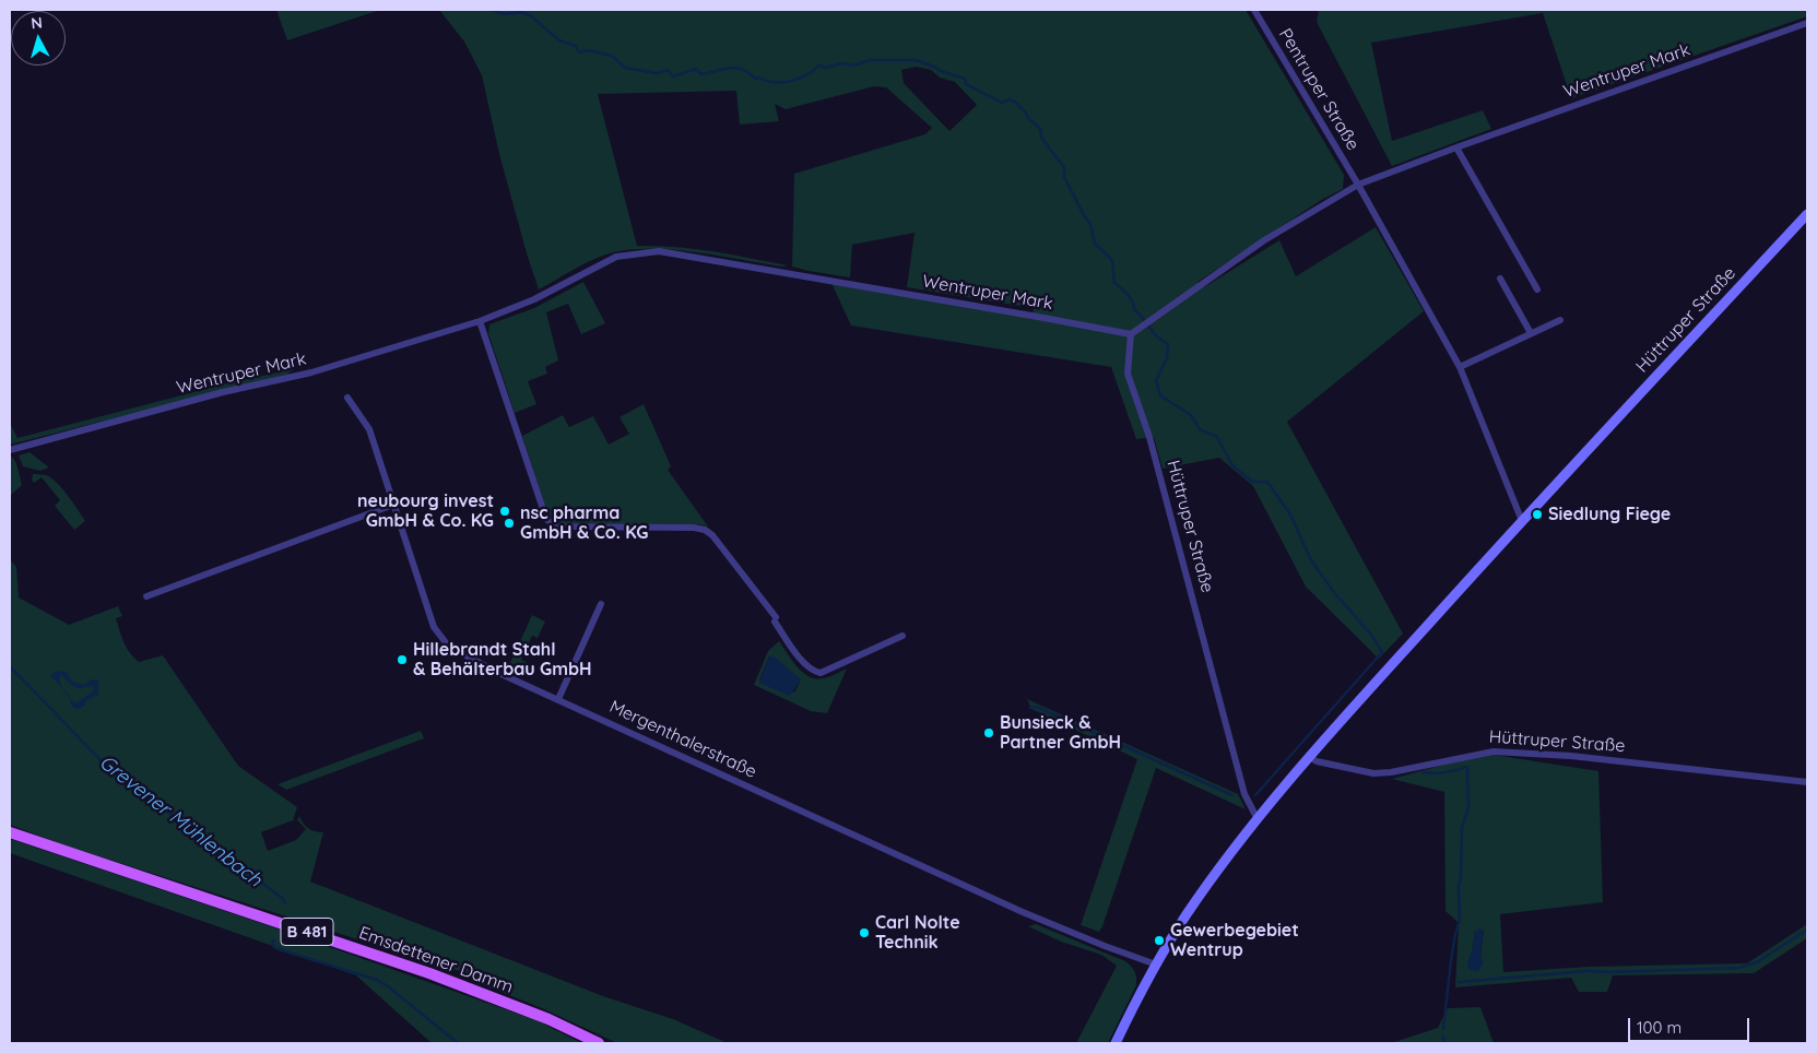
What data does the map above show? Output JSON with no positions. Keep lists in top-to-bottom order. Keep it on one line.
{"streets":{"main road":["Hüttruper Straße","B 481","Emsdettener Damm"],"street":["Wentruper Mark","Pentruper Straße","Mergenthalerstraße"]},"crossings":[["Wentruper Mark","Pentruper Straße"],["Wentruper Mark","Hüttruper Straße"],["Hüttruper Straße","Mergenthalerstraße"]],"water":["Grevener Mühlenbach"],"places":["neubourg invest GmbH & Co. KG","Siedlung Fiege","nsc pharma GmbH & Co. KG","Hillebrandt Stahl & Behälterbau GmbH","Bunsieck & Partner GmbH","Carl Nolte Technik","Gewerbegebiet Wentrup"],"scale_bar":"100 m","north":"top"}
